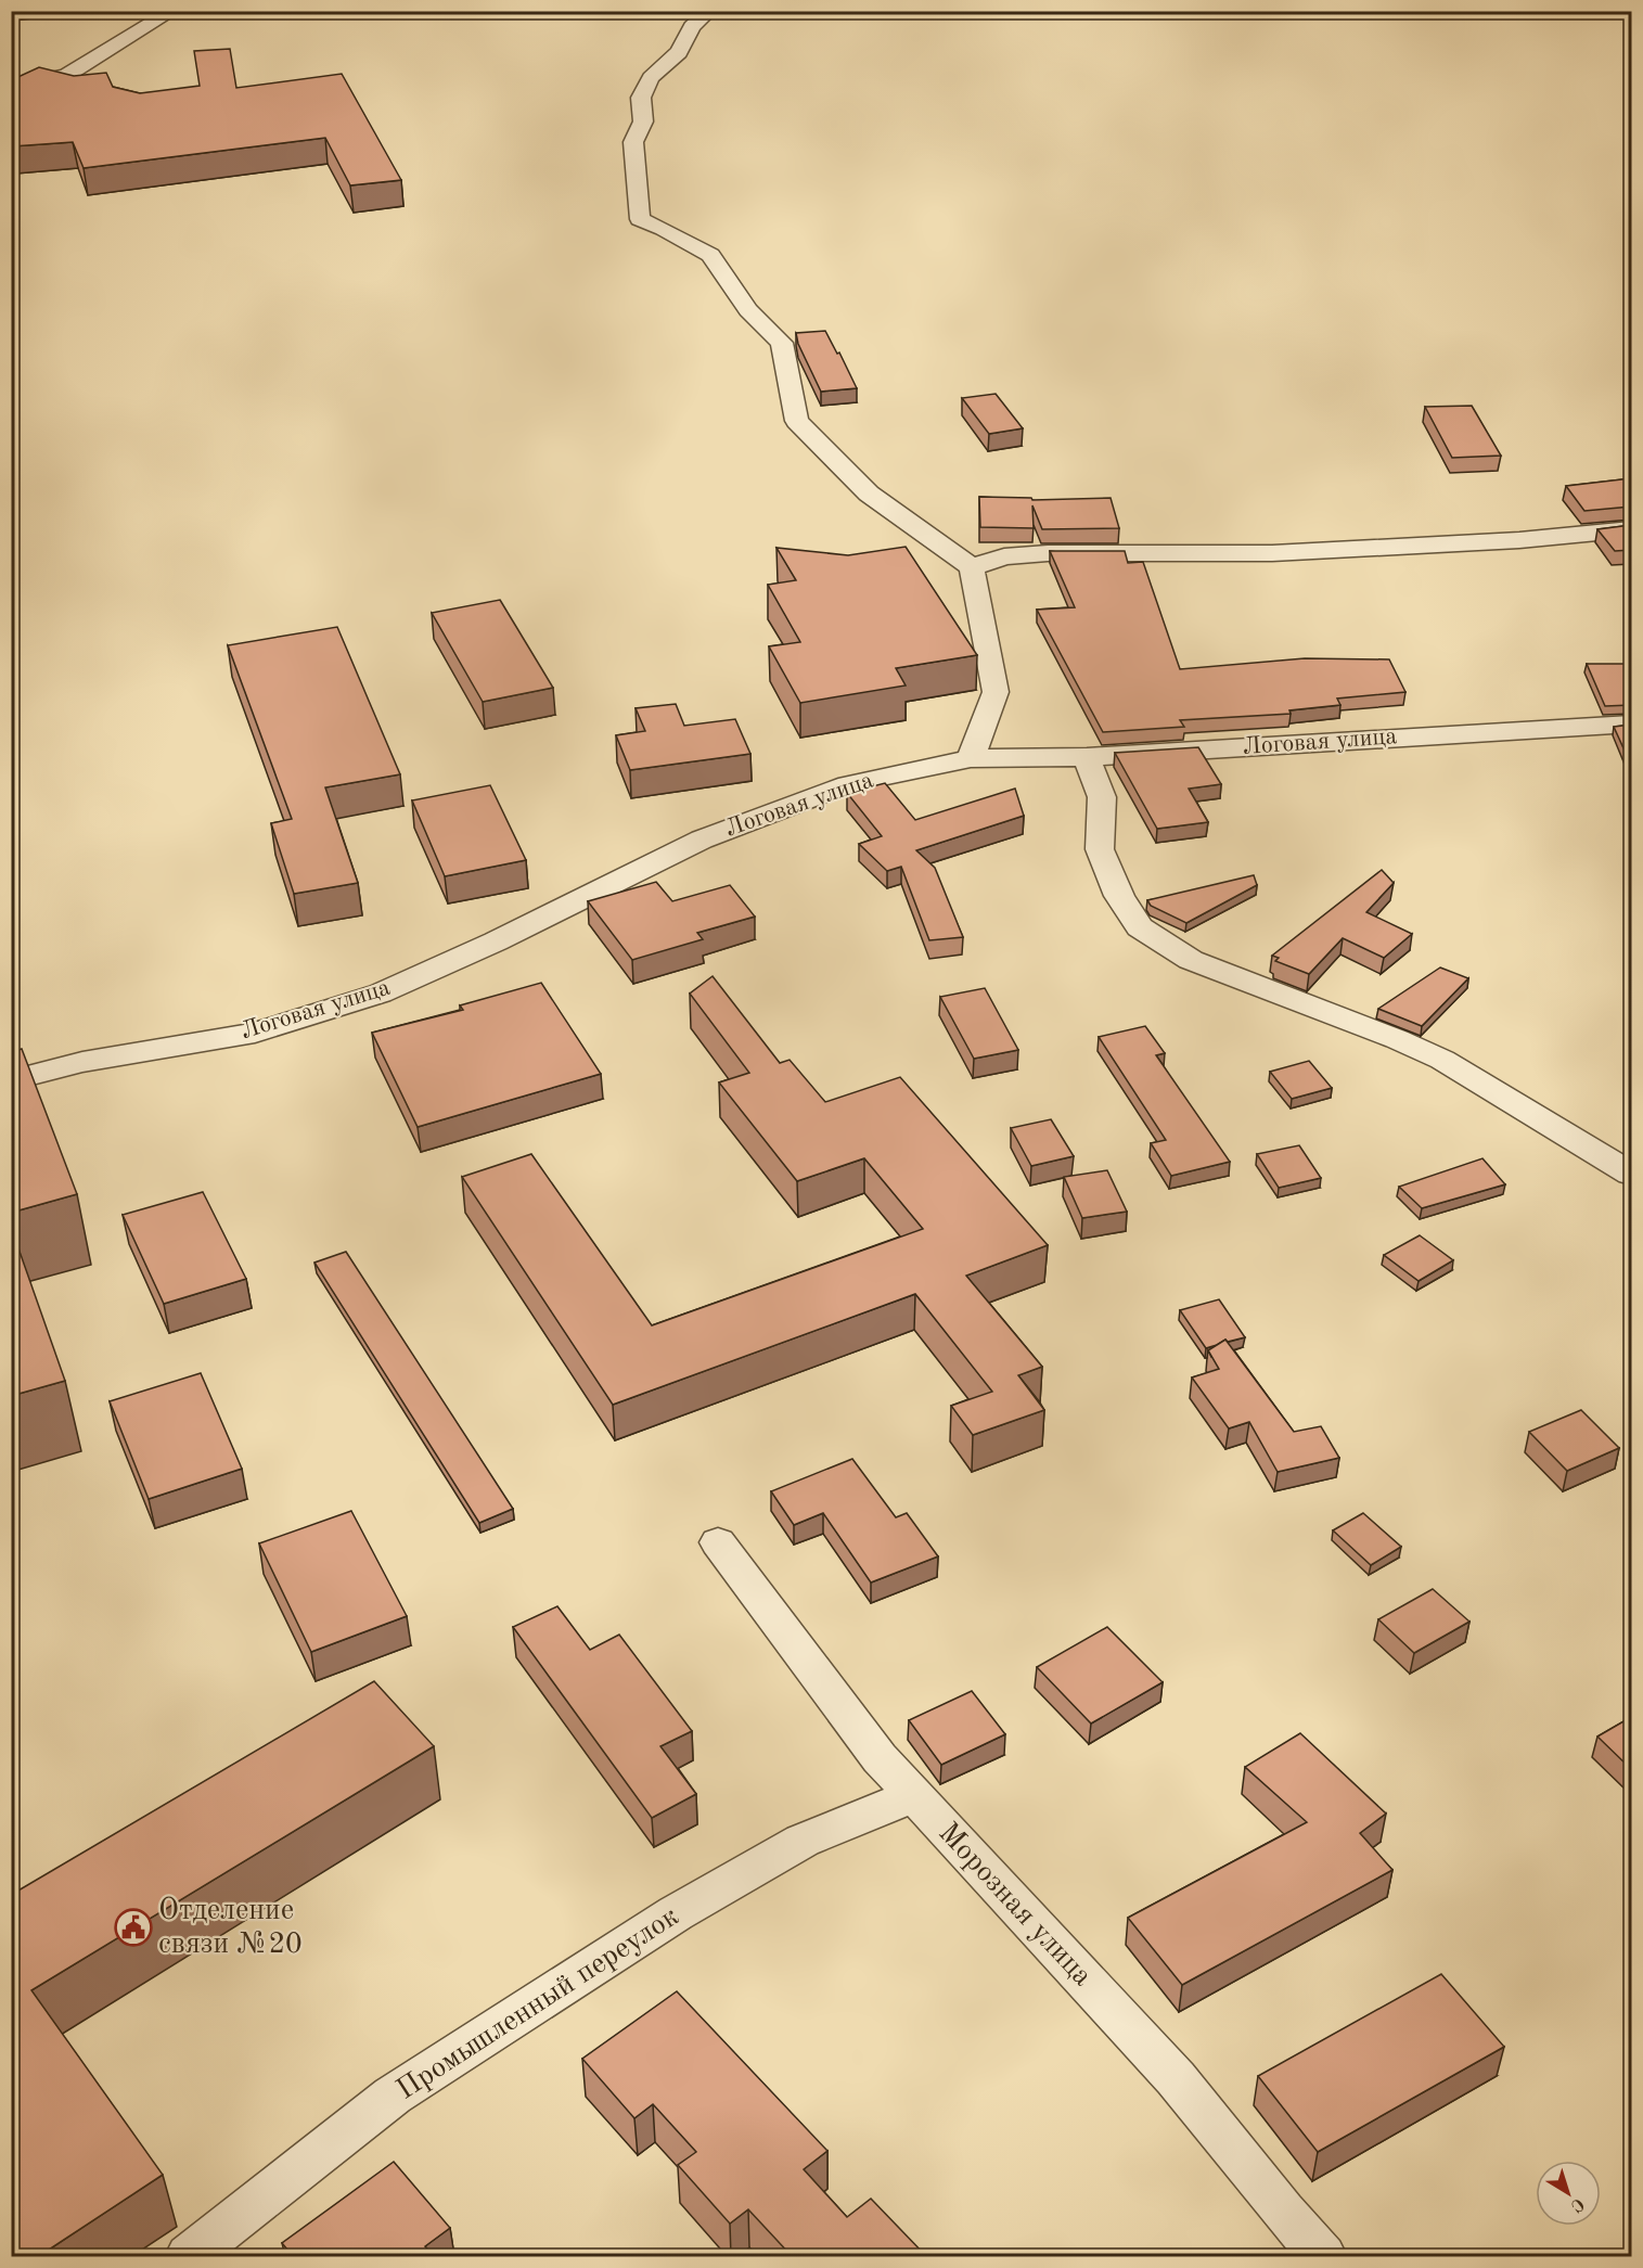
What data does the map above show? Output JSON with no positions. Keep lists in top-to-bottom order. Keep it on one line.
{"streets":{"street":["Логовая улица","Морозная улица","Промышленный переулок"]},"crossings":[["Морозная улица","Промышленный переулок"]],"places":{"public building":["Отделение связи №20"]},"north":"bottom right"}
